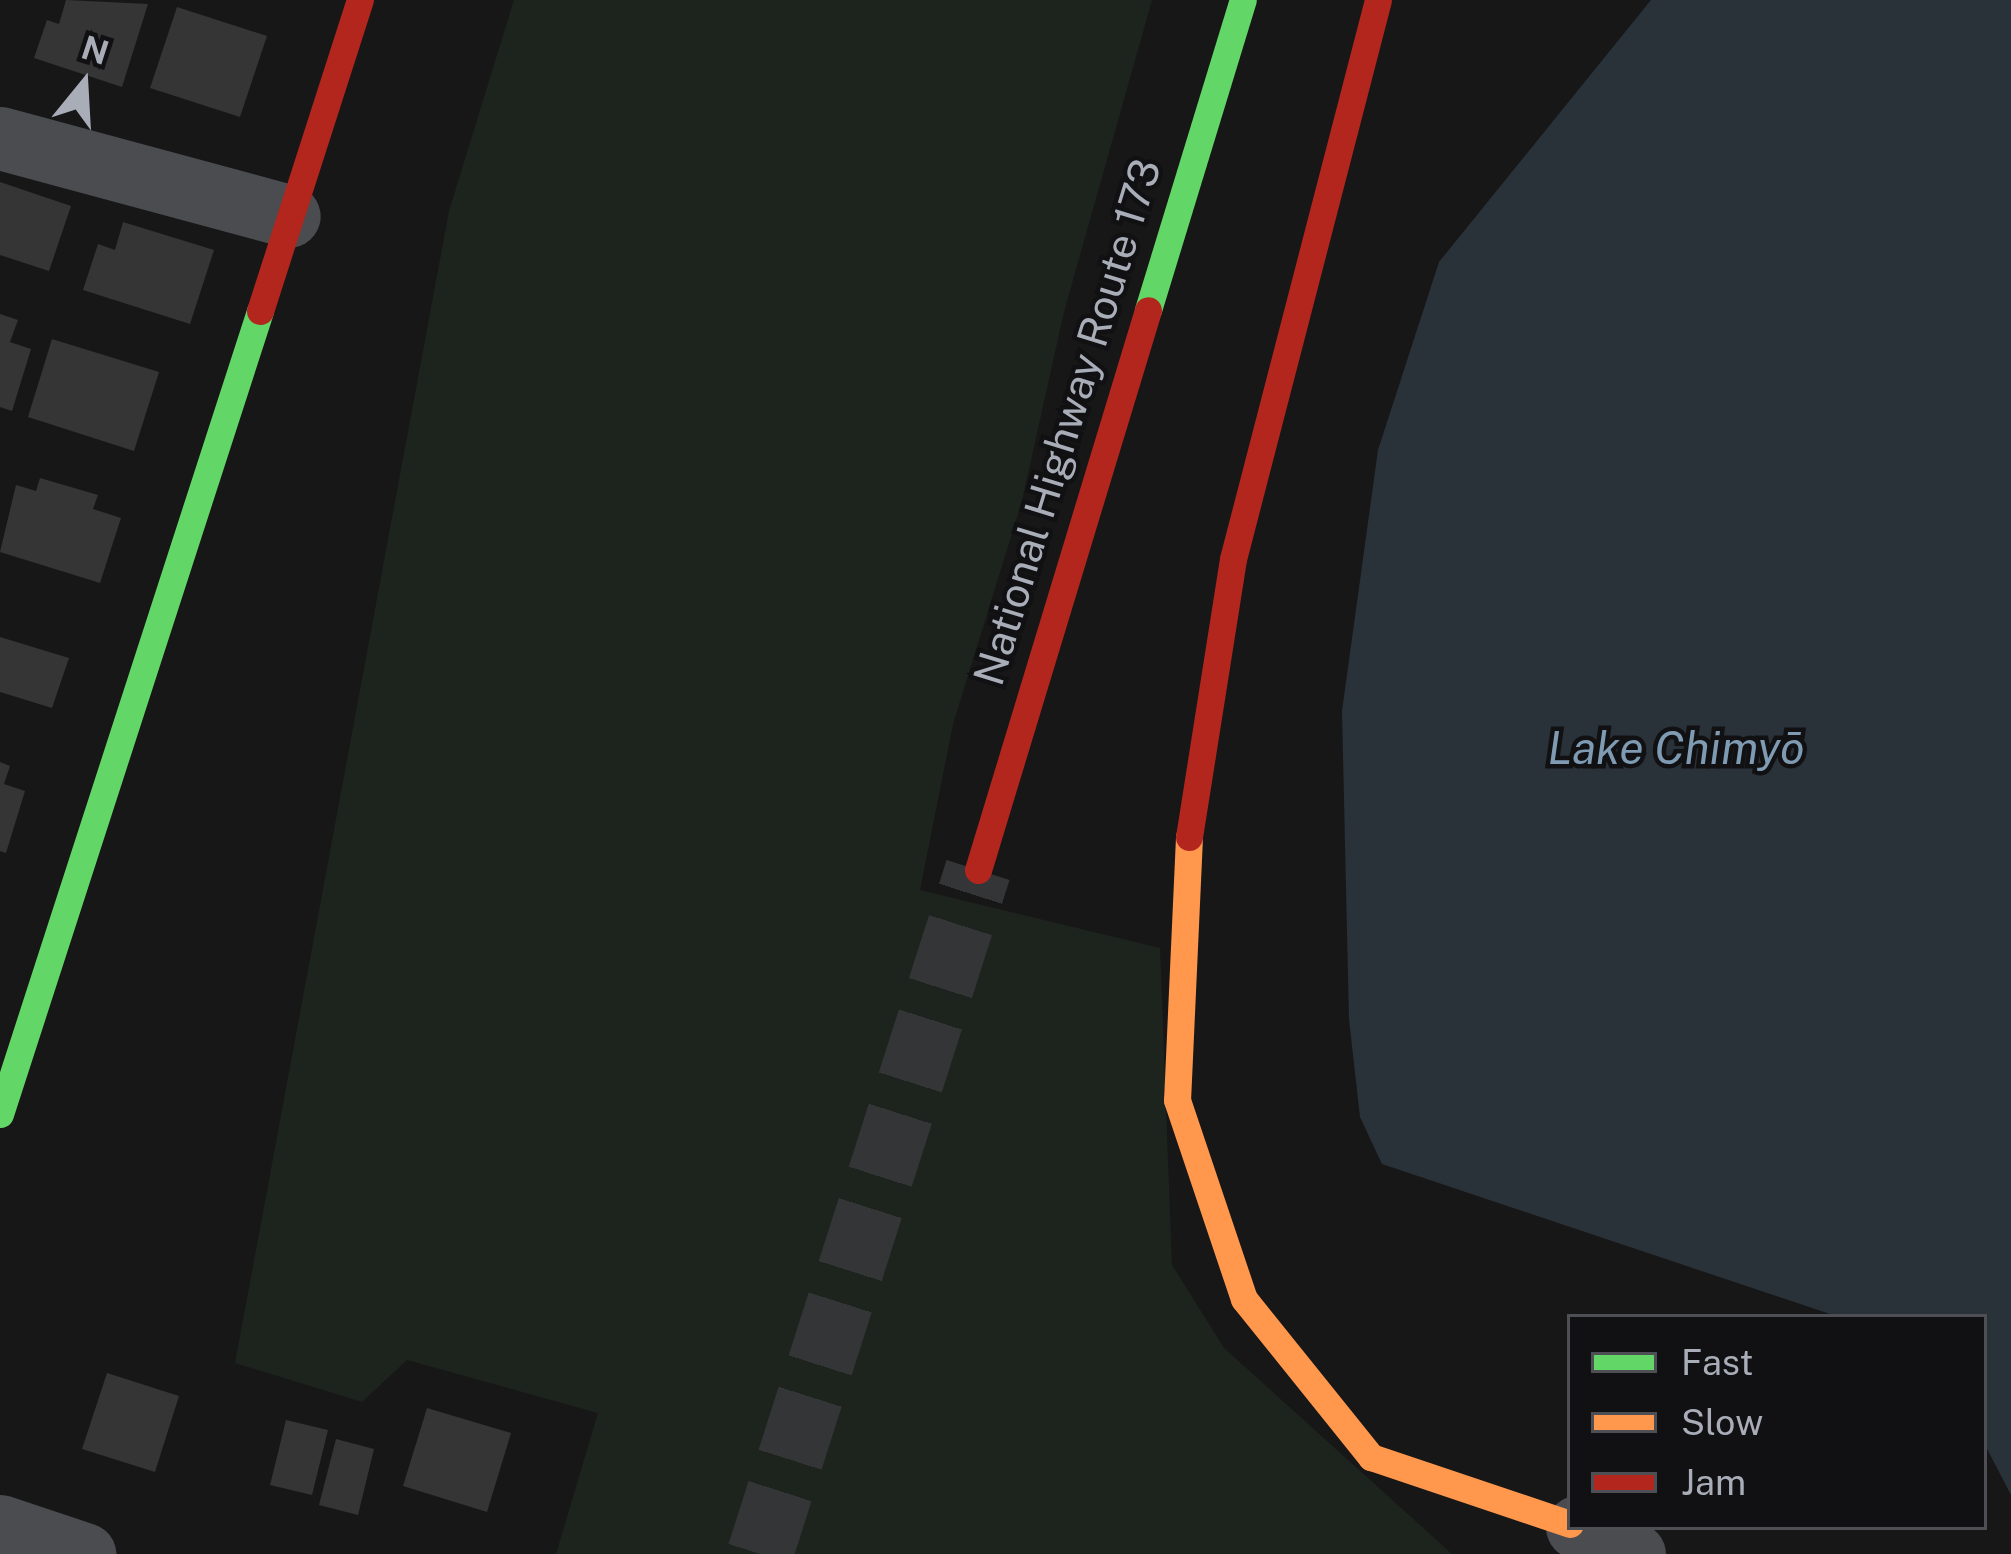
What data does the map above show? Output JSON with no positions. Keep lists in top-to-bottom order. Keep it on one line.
{"streets":{"main road":["National Highway Route 173"]},"water":["Lake Chimyō"],"legend":["Fast","Slow","Jam"],"north":"top"}
